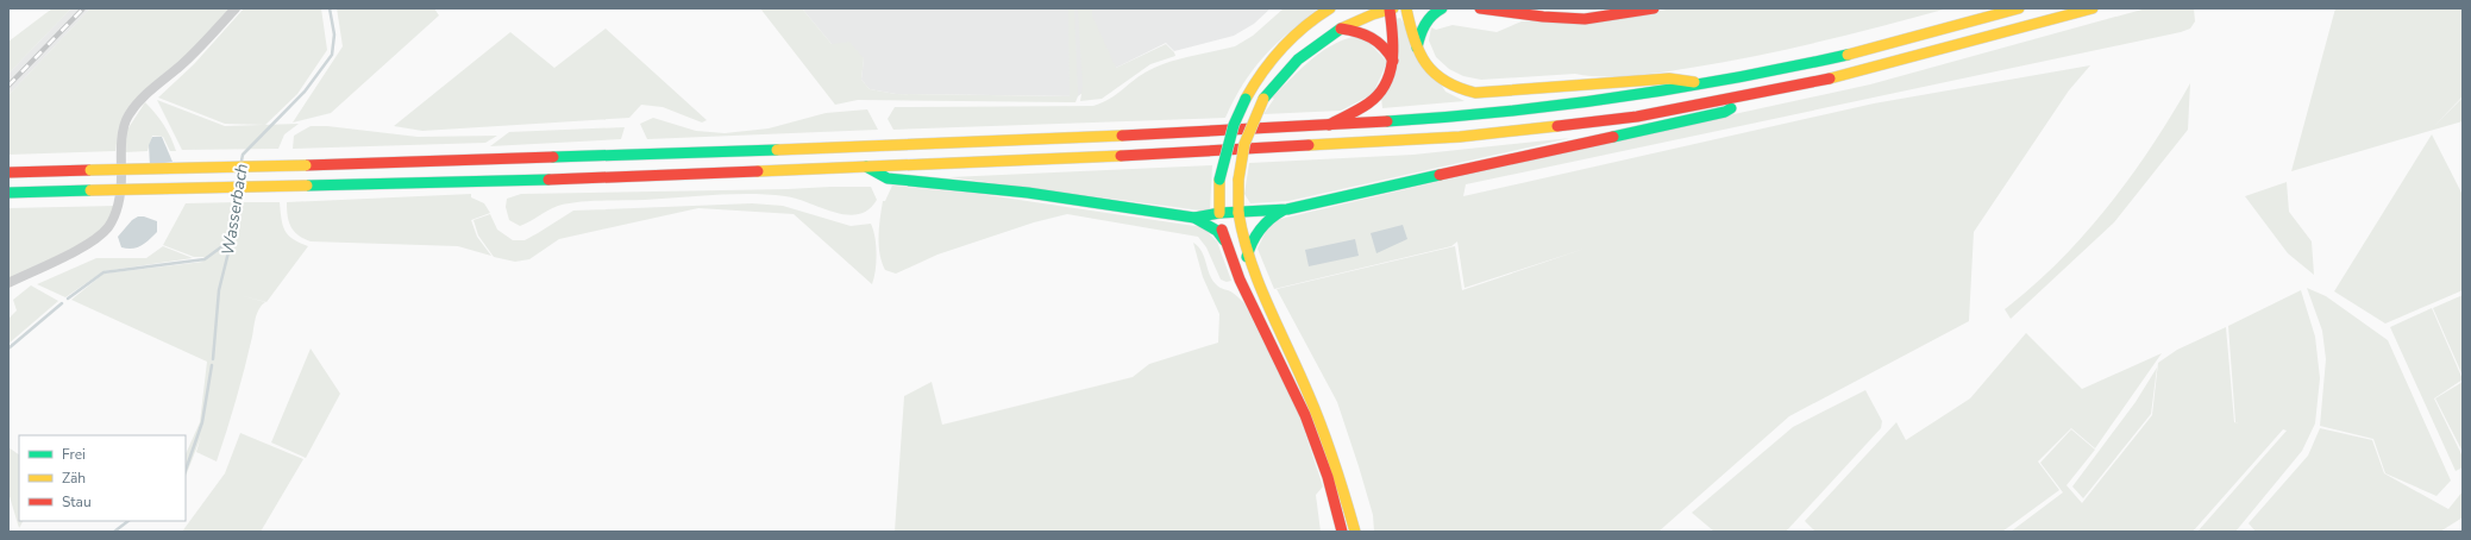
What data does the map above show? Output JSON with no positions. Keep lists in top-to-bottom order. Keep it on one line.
{"water":["Wasserbach"],"legend":["Frei","Zäh","Stau"]}
